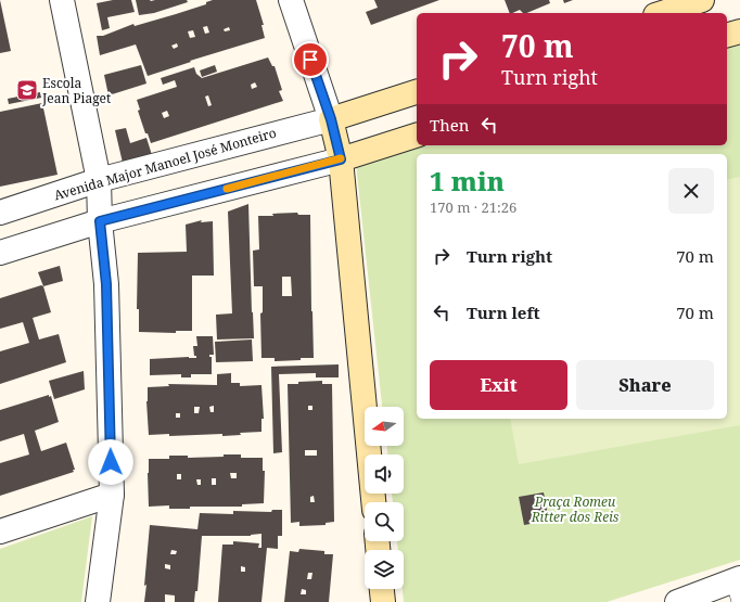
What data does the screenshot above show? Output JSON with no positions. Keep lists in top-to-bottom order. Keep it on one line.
{"streets":{"street":["Avenida Major Manoel José Monteiro"]},"parks":["Praça Romeu Ritter dos Reis"],"places":{"school or university":["Escola Jean Piaget"]},"north":"left","page":{"turn":["70 m","Turn right"],"then":"Then","heading":["1 min","170 m · 21:26"],"list":[{"name":"Turn right","value":"70 m"},{"name":"Turn left","value":"70 m"}],"buttons":["Exit","Share"]}}
